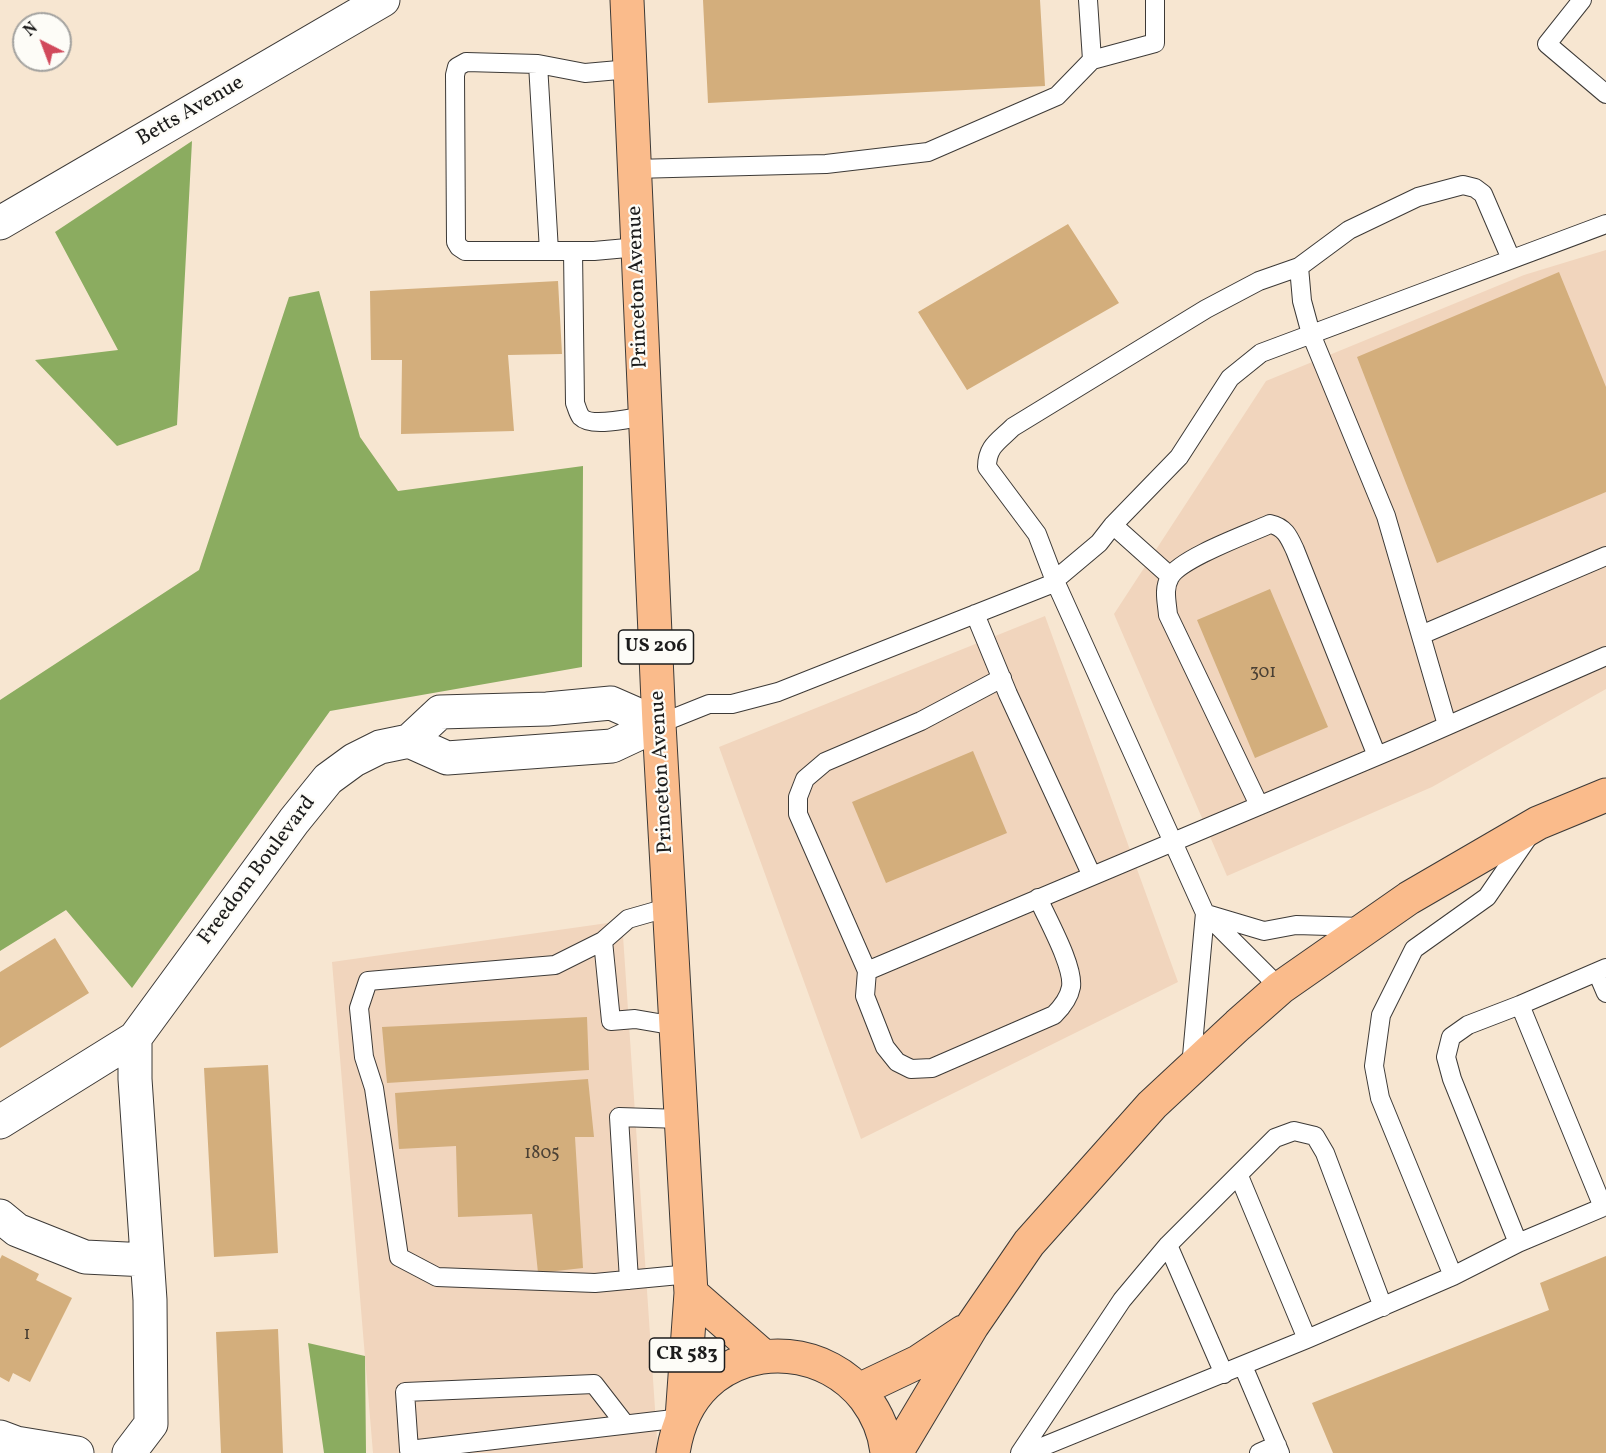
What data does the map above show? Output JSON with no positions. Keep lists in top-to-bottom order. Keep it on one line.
{"streets":{"main road":["Princeton Avenue","US 206","CR 583"],"street":["Betts Avenue","Freedom Boulevard"]},"crossings":[["Princeton Avenue","CR 583"]],"house_numbers":["301","1805","1"],"north":"top left"}
